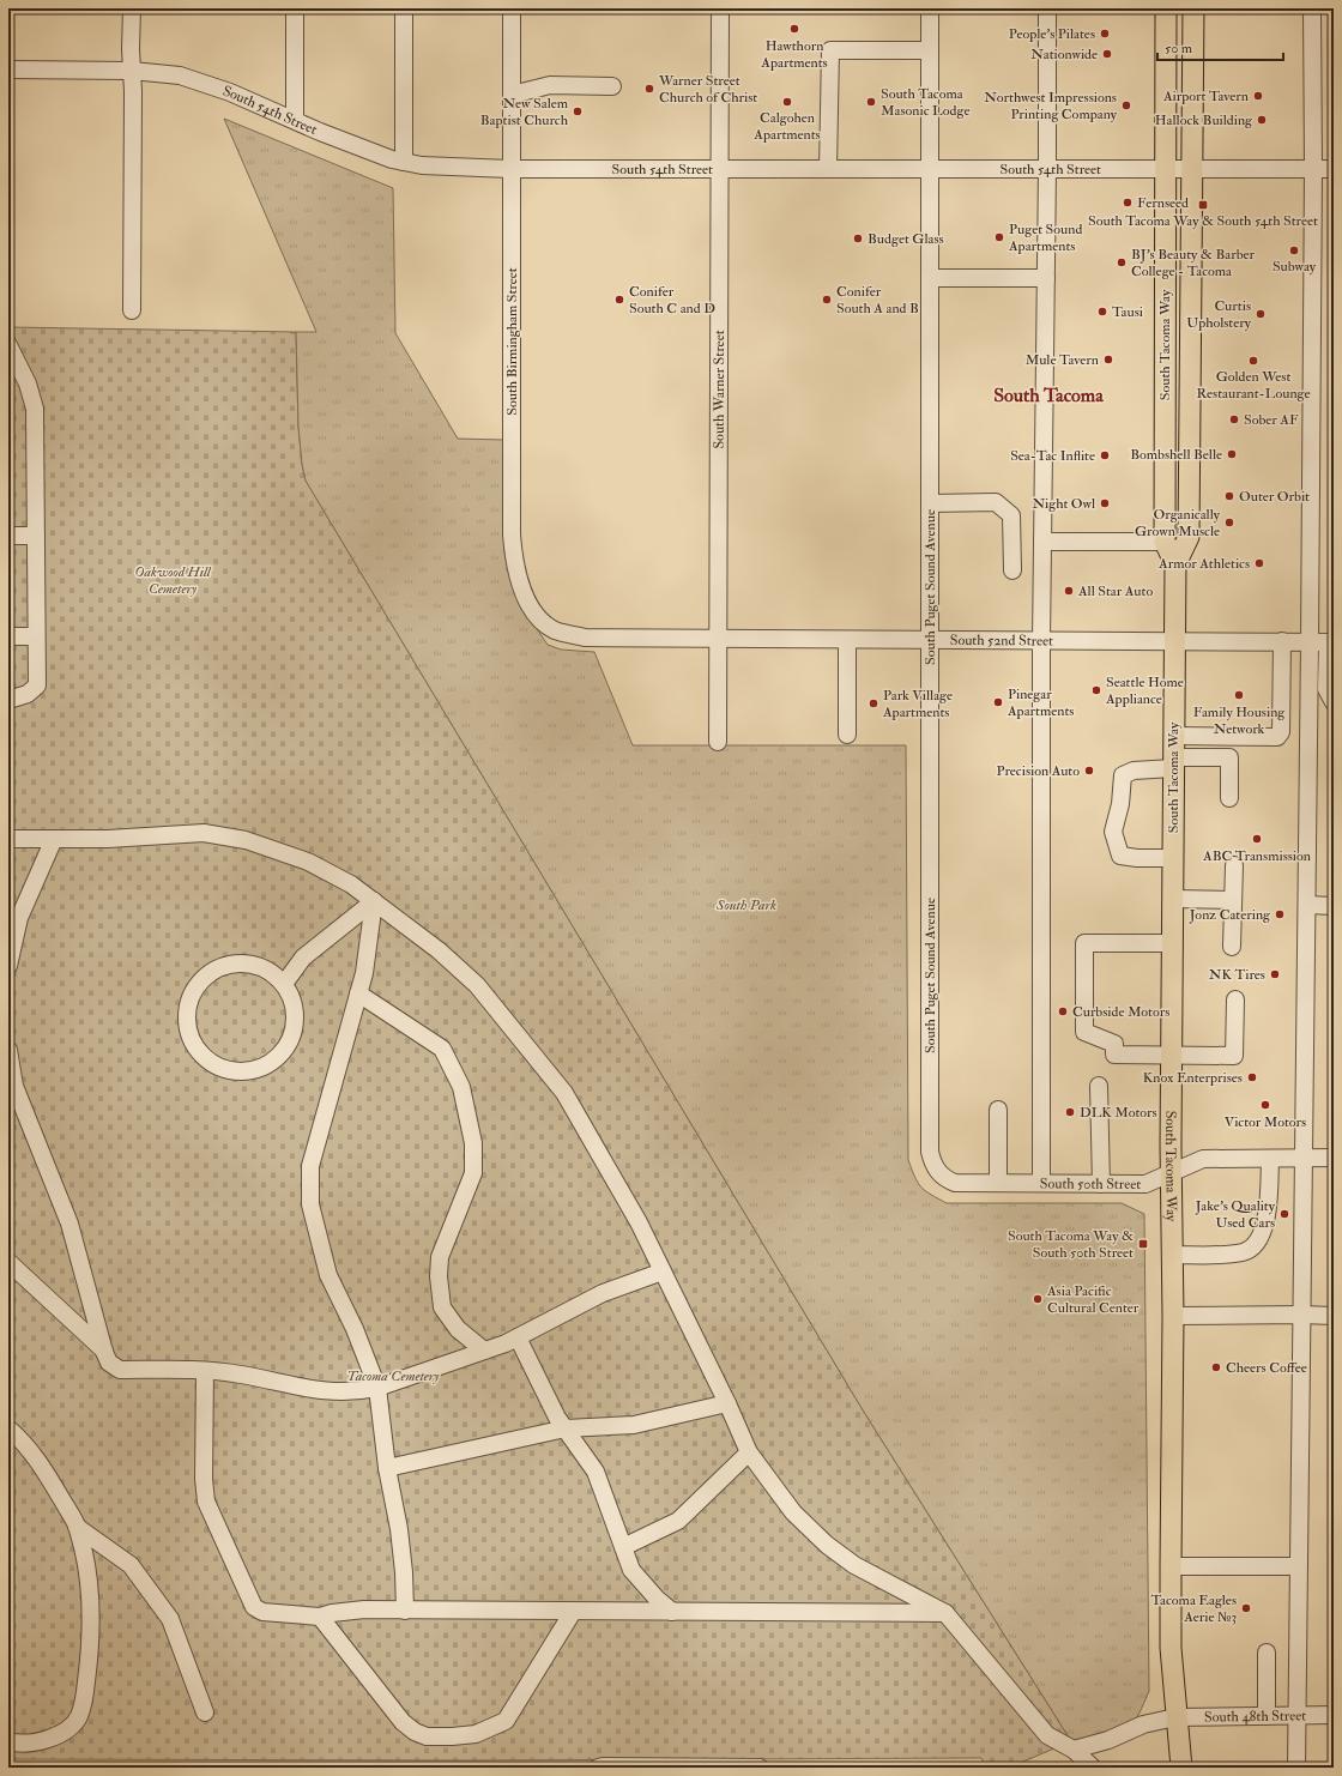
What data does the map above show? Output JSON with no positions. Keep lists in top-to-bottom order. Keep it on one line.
{"streets":{"main road":["South Tacoma Way"],"street":["South 54th Street","South Birmingham Street","South Warner Street","South Puget Sound Avenue","South 52nd Street","South 50th Street","South 48th Street"]},"crossings":[["South 54th Street","South Birmingham Street"],["South 54th Street","South Tacoma Way"],["South 54th Street","South Warner Street"],["South 54th Street","South Puget Sound Avenue"],["South Birmingham Street","South 52nd Street"],["South Tacoma Way","South 52nd Street"],["South Tacoma Way","South 50th Street"],["South Tacoma Way","South 48th Street"],["South Warner Street","South 52nd Street"],["South Puget Sound Avenue","South 52nd Street"],["South Puget Sound Avenue","South 50th Street"]],"districts":["South Tacoma"],"parks":["Oakwood Hill Cemetery","South Park","Tacoma Cemetery"],"places":{"other":["Hawthorn Apartments","People's Pilates","Nationwide","Warner Street Church of Christ","Airport Tavern","Calgohen Apartments","South Tacoma Masonic Lodge","Northwest Impressions Printing Company","New Salem Baptist Church","Hallock Building","Fernseed","Puget Sound Apartments","Budget Glass","Subway","BJ's Beauty & Barber College - Tacoma","Conifer South C and D","Conifer South A and B","Tausi","Curtis Upholstery","Mule Tavern","Golden West Restaurant-Lounge","Sober AF","Bombshell Belle","Sea-Tac Inflite","Outer Orbit","Night Owl","Organically Grown Muscle","Armor Athletics","All Star Auto","Seattle Home Appliance","Family Housing Network","Pinegar Apartments","Park Village Apartments","Precision Auto","ABC Transmission","Jonz Catering","NK Tires","Curbside Motors","Knox Enterprises","Victor Motors","DLK Motors","Jake's Quality Used Cars","Asia Pacific Cultural Center","Cheers Coffee","Tacoma Eagles Aerie №3"],"transit":["South Tacoma Way & South 54th Street","South Tacoma Way & South 50th Street"]},"scale_bar":"50 m"}
